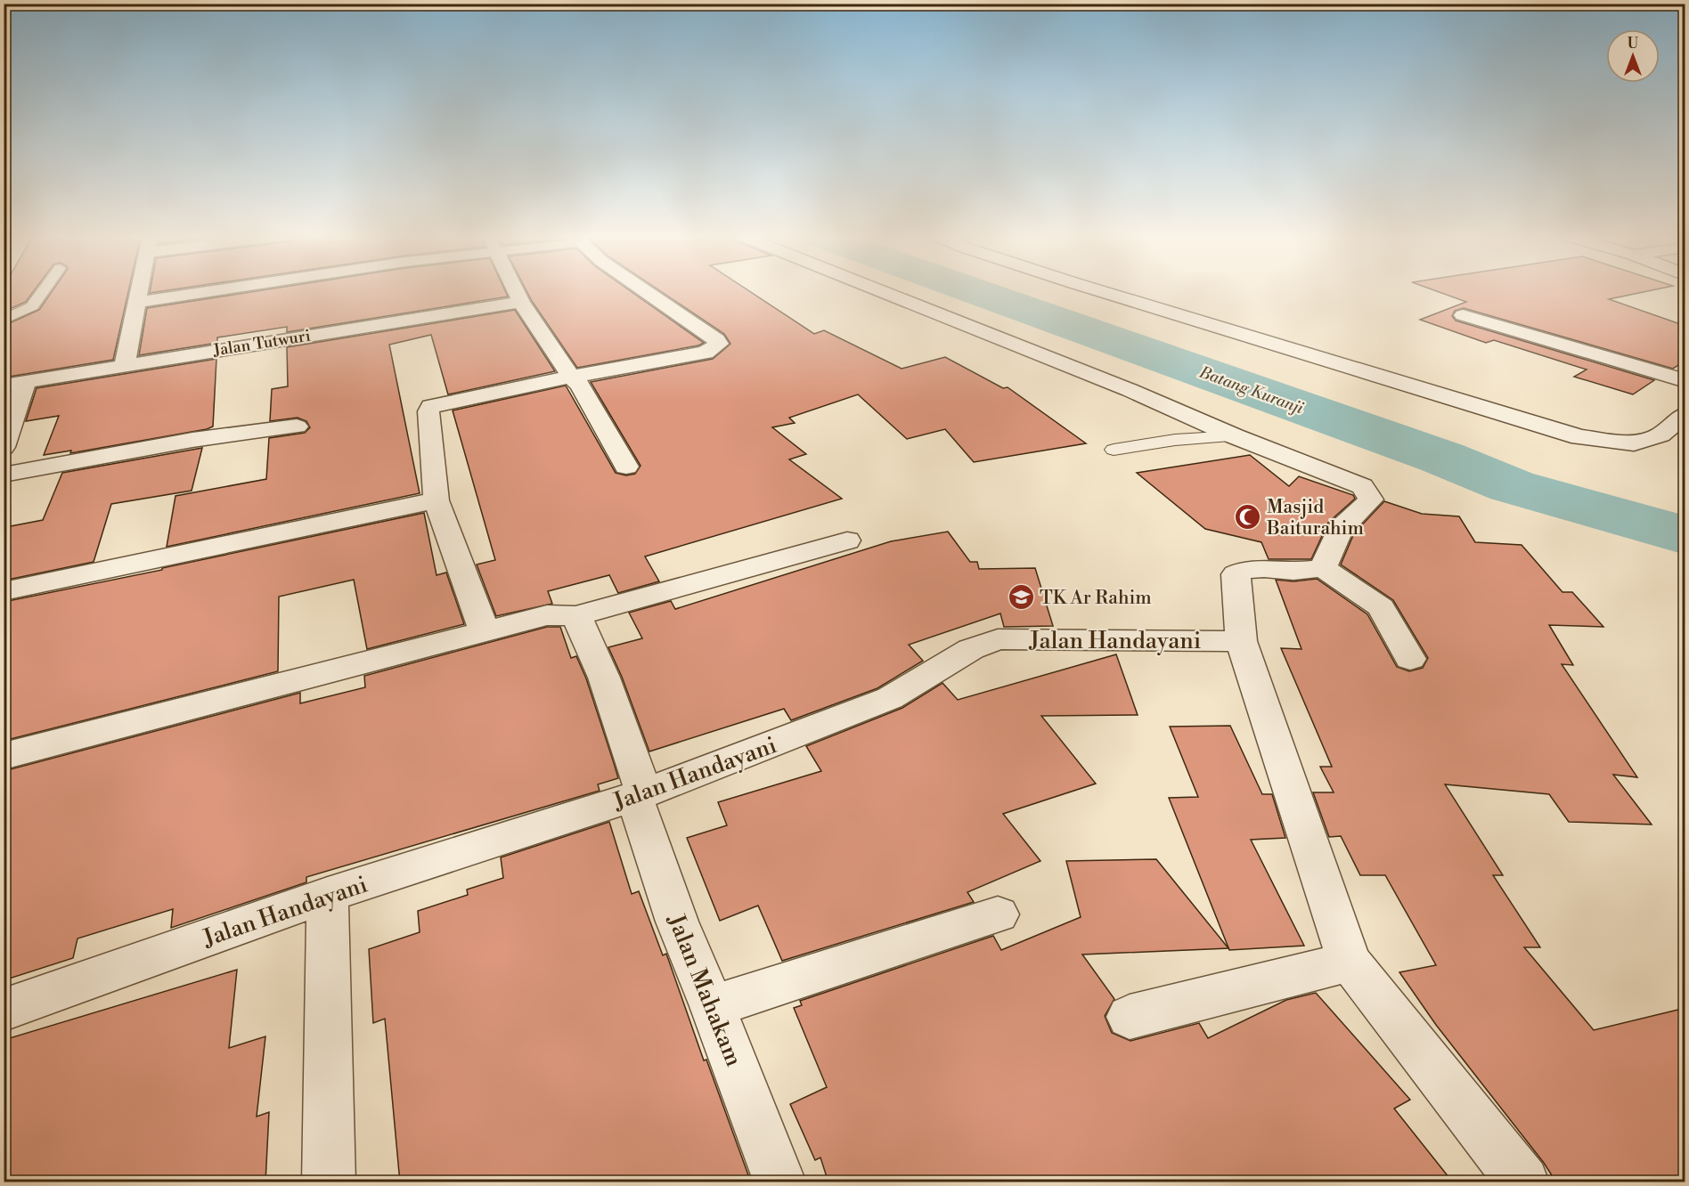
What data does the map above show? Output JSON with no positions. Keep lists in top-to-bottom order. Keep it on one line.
{"streets":{"street":["Jalan Tutwuri","Jalan Handayani","Jalan Mahakam"]},"crossings":[["Jalan Handayani","Jalan Mahakam"]],"water":["Batang Kuranji"],"places":{"mosque":["Masjid Baiturahim"],"school or university":["TK Ar Rahim"]},"north":"top"}
